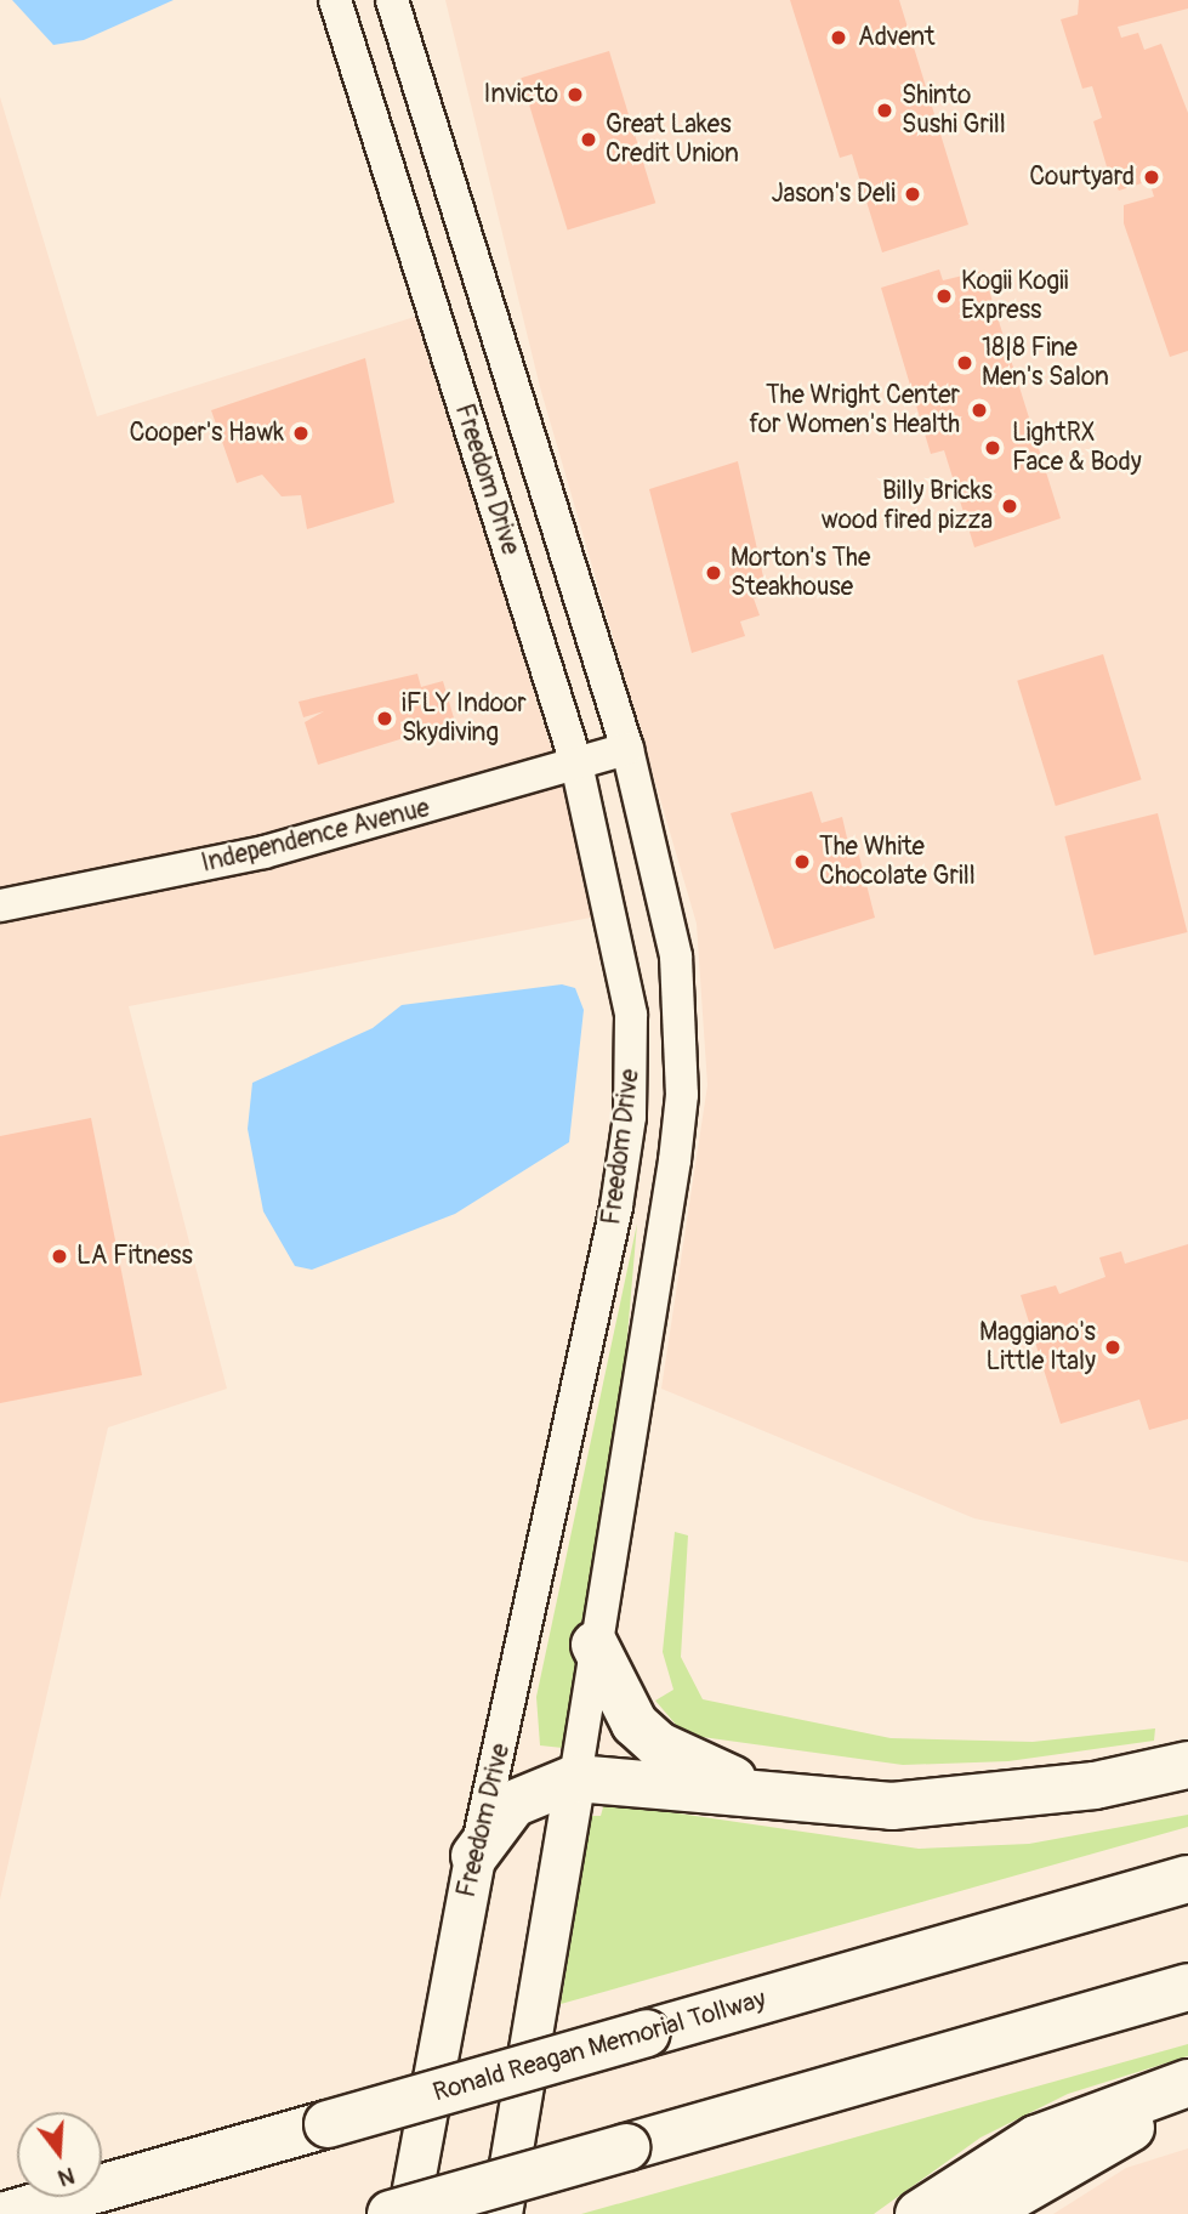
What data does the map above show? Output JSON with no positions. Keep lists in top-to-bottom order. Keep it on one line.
{"streets":{"highway":["Ronald Reagan Memorial Tollway"],"main road":["Freedom Drive"],"street":["Independence Avenue"]},"crossings":[["Freedom Drive","Independence Avenue"]],"places":["Advent","Invicto","Shinto Sushi Grill","Great Lakes Credit Union","Courtyard","Jason's Deli","Kogii Kogii Express","18|8 Fine Men's Salon","The Wright Center for Women's Health","Cooper's Hawk","LightRX Face & Body","Billy Bricks wood fired pizza","Morton's The Steakhouse","iFLY Indoor Skydiving","The White Chocolate Grill","LA Fitness","Maggiano's Little Italy"],"north":"bottom"}
